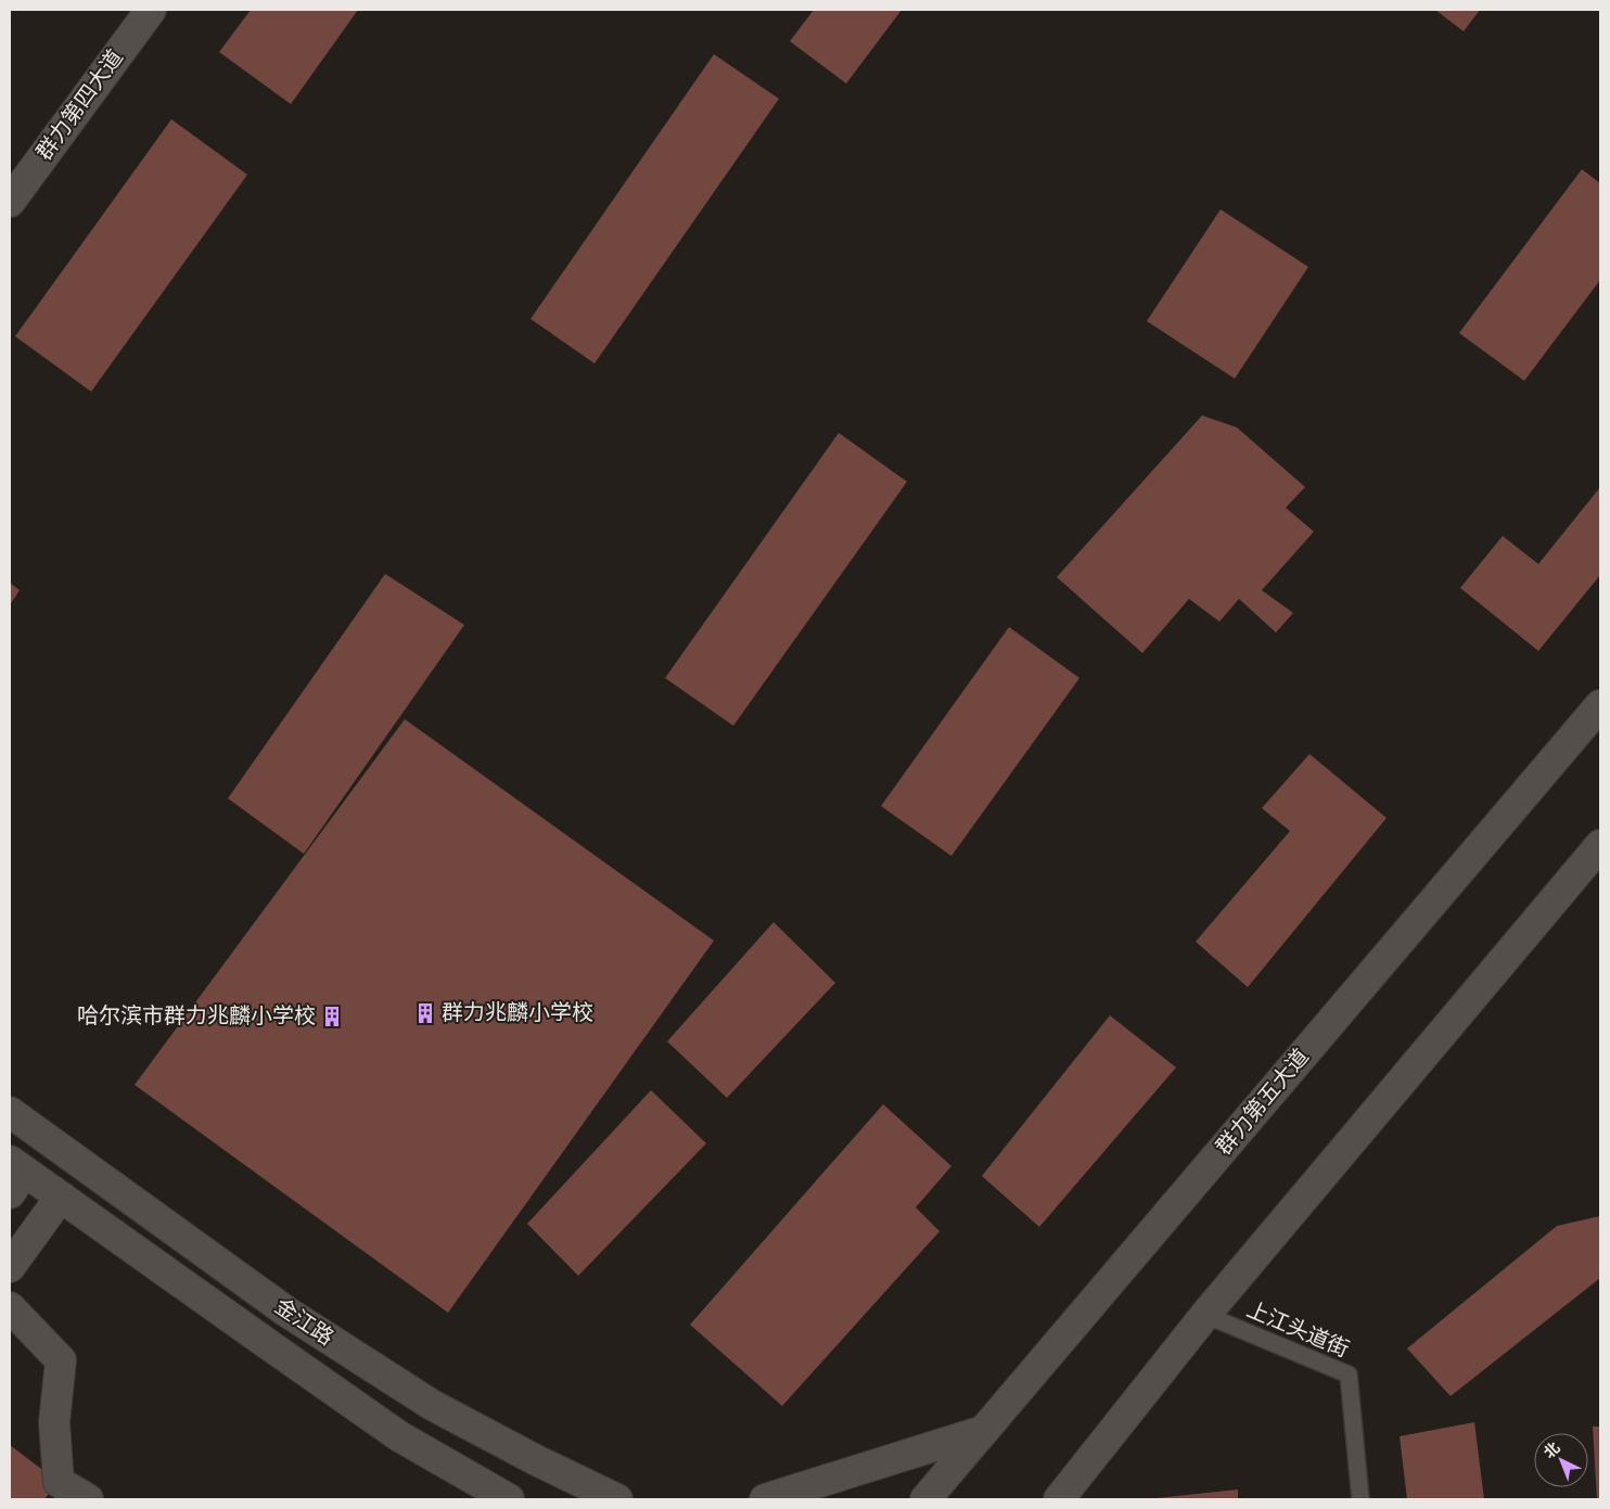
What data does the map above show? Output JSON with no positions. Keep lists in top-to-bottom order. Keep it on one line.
{"streets":{"main road":["群力第四大道","群力第五大道","金江路"],"lane":["上江头道街"]},"places":{"building":["群力兆麟小学校","哈尔滨市群力兆麟小学校"]},"north":"top left"}
